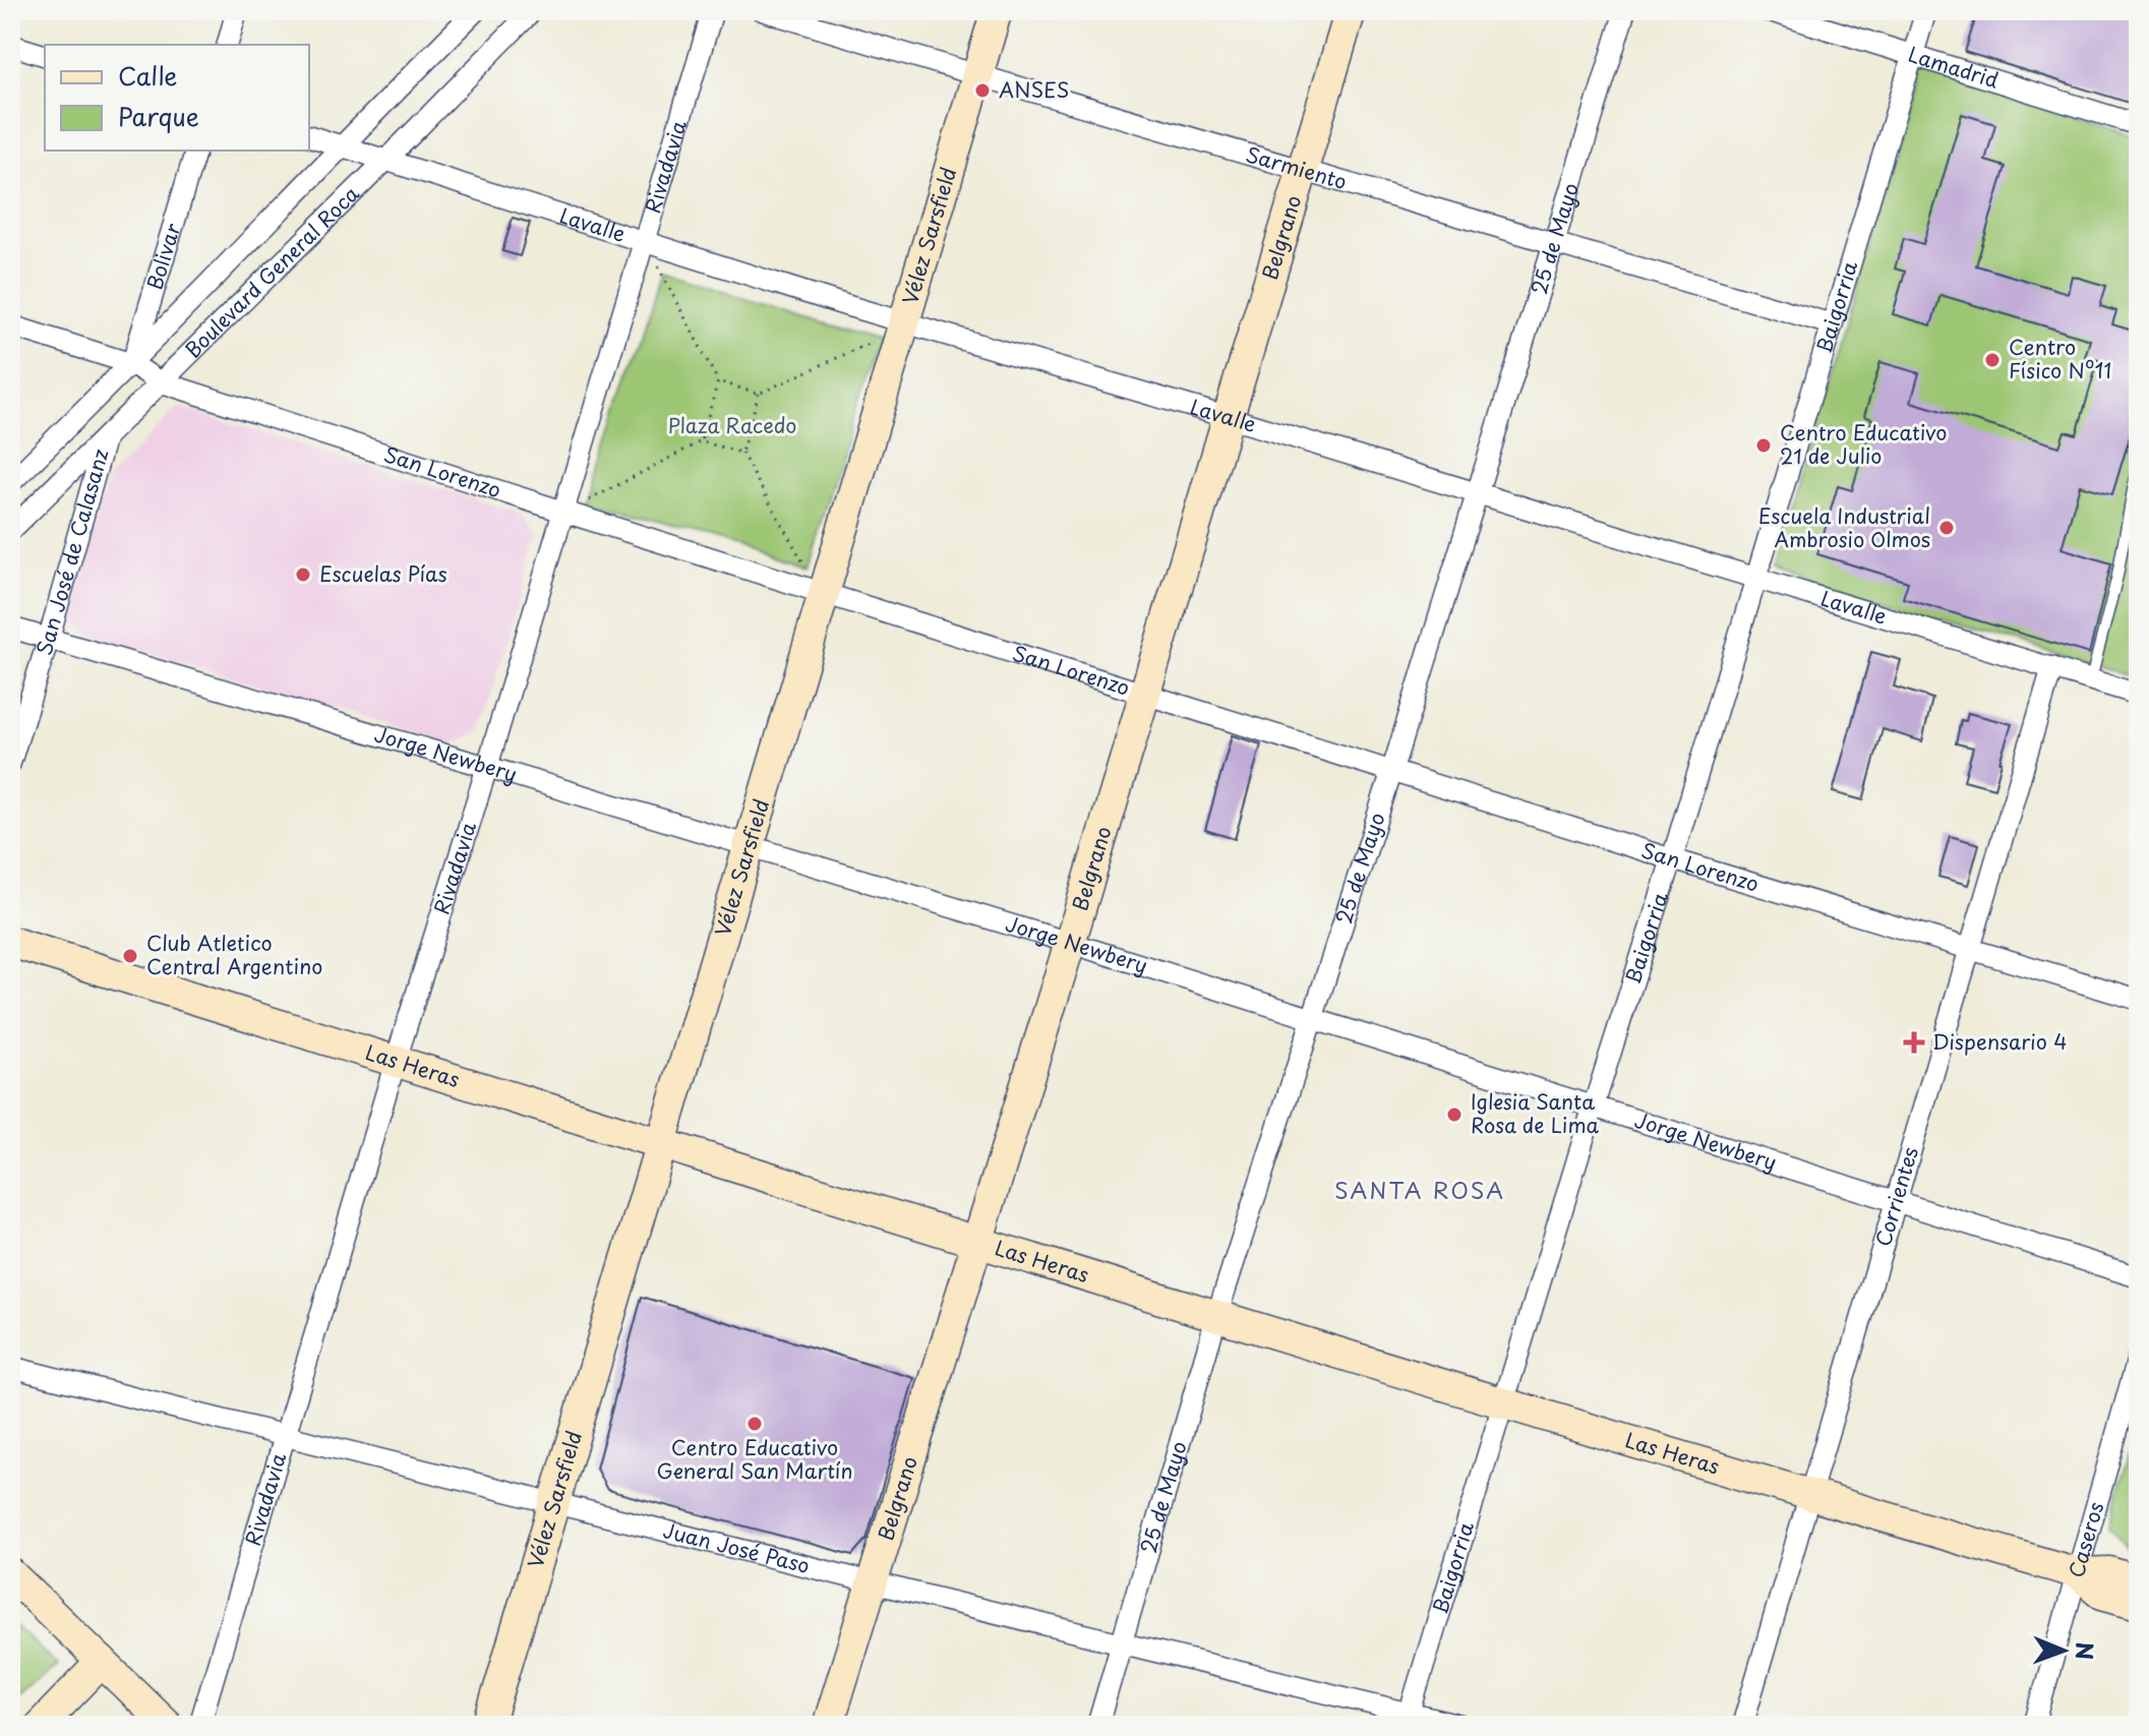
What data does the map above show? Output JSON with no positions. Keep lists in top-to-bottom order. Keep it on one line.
{"streets":{"main road":["Vélez Sarsfield","Belgrano","Las Heras"],"street":["Lamadrid","Rivadavia","Sarmiento","Lavalle","25 de Mayo","Bolivar","Boulevard General Roca","Baigorria","San Lorenzo","San José de Calasanz","Jorge Newbery","Corrientes","Caseros","Juan José Paso"]},"crossings":[["Lamadrid","Baigorria"],["Rivadavia","Lavalle"],["Rivadavia","San Lorenzo"],["Rivadavia","Jorge Newbery"],["Rivadavia","Las Heras"],["Rivadavia","Juan José Paso"],["Sarmiento","Vélez Sarsfield"],["Sarmiento","Belgrano"],["Sarmiento","25 de Mayo"],["Sarmiento","Baigorria"],["Lavalle","Vélez Sarsfield"],["Lavalle","Belgrano"],["Lavalle","25 de Mayo"],["Lavalle","Boulevard General Roca"],["Lavalle","Baigorria"],["Lavalle","Corrientes"],["Vélez Sarsfield","San Lorenzo"],["Vélez Sarsfield","Jorge Newbery"],["Vélez Sarsfield","Las Heras"],["Vélez Sarsfield","Juan José Paso"],["Belgrano","San Lorenzo"],["Belgrano","Jorge Newbery"],["Belgrano","Las Heras"],["Belgrano","Juan José Paso"],["25 de Mayo","San Lorenzo"],["25 de Mayo","Jorge Newbery"],["25 de Mayo","Las Heras"],["25 de Mayo","Juan José Paso"],["Bolivar","Boulevard General Roca"],["Bolivar","San Lorenzo"],["Boulevard General Roca","San Lorenzo"],["Boulevard General Roca","San José de Calasanz"],["Baigorria","San Lorenzo"],["Baigorria","Jorge Newbery"],["Baigorria","Las Heras"],["Baigorria","Juan José Paso"],["San Lorenzo","Corrientes"],["San José de Calasanz","Jorge Newbery"],["Jorge Newbery","Corrientes"],["Las Heras","Corrientes"],["Las Heras","Caseros"]],"districts":["SANTA ROSA"],"parks":["Plaza Racedo"],"places":{"other":["ANSES","Centro Físico Nº11","Centro Educativo 21 de Julio","Escuela Industrial Ambrosio Olmos","Escuelas Pías","Club Atletico Central Argentino","Iglesia Santa Rosa de Lima","Centro Educativo General San Martín"],"health":["Dispensario 4"]},"legend":["Calle","Parque"],"north":"right"}
